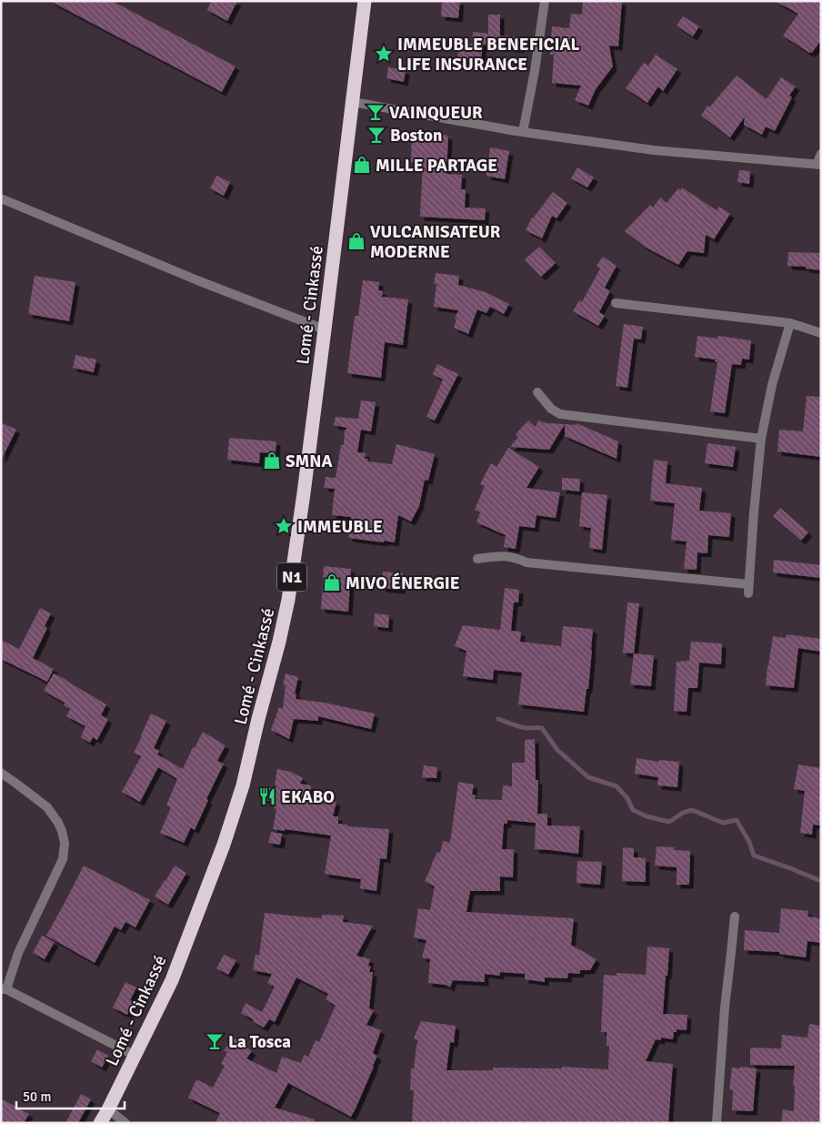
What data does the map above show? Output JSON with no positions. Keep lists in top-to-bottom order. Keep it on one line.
{"streets":{"highway":["Lomé - Cinkassé","N1"]},"places":{"place":["IMMEUBLE BENEFICIAL LIFE INSURANCE","IMMEUBLE"],"bar":["VAINQUEUR","Boston","La Tosca"],"shop":["MILLE PARTAGE","VULCANISATEUR MODERNE","SMNA","MIVO ÉNERGIE"],"restaurant":["EKABO"]},"scale_bar":"50 m"}
